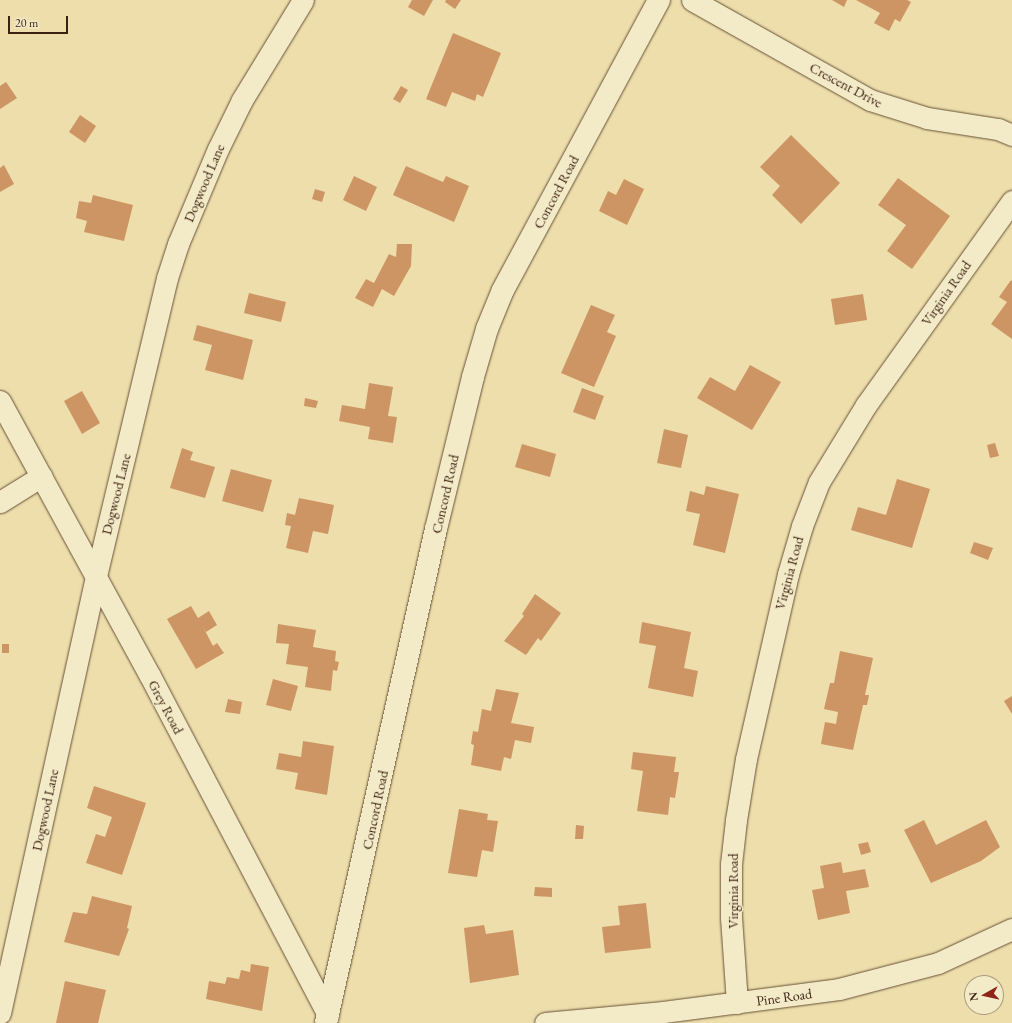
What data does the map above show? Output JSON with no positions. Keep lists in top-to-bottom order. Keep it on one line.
{"streets":{"main road":["Concord Road"],"street":["Crescent Drive","Dogwood Lane","Virginia Road","Grey Road","Pine Road"]},"crossings":[["Dogwood Lane","Grey Road"],["Concord Road","Grey Road"],["Virginia Road","Pine Road"]],"scale_bar":"20 m","north":"left"}
